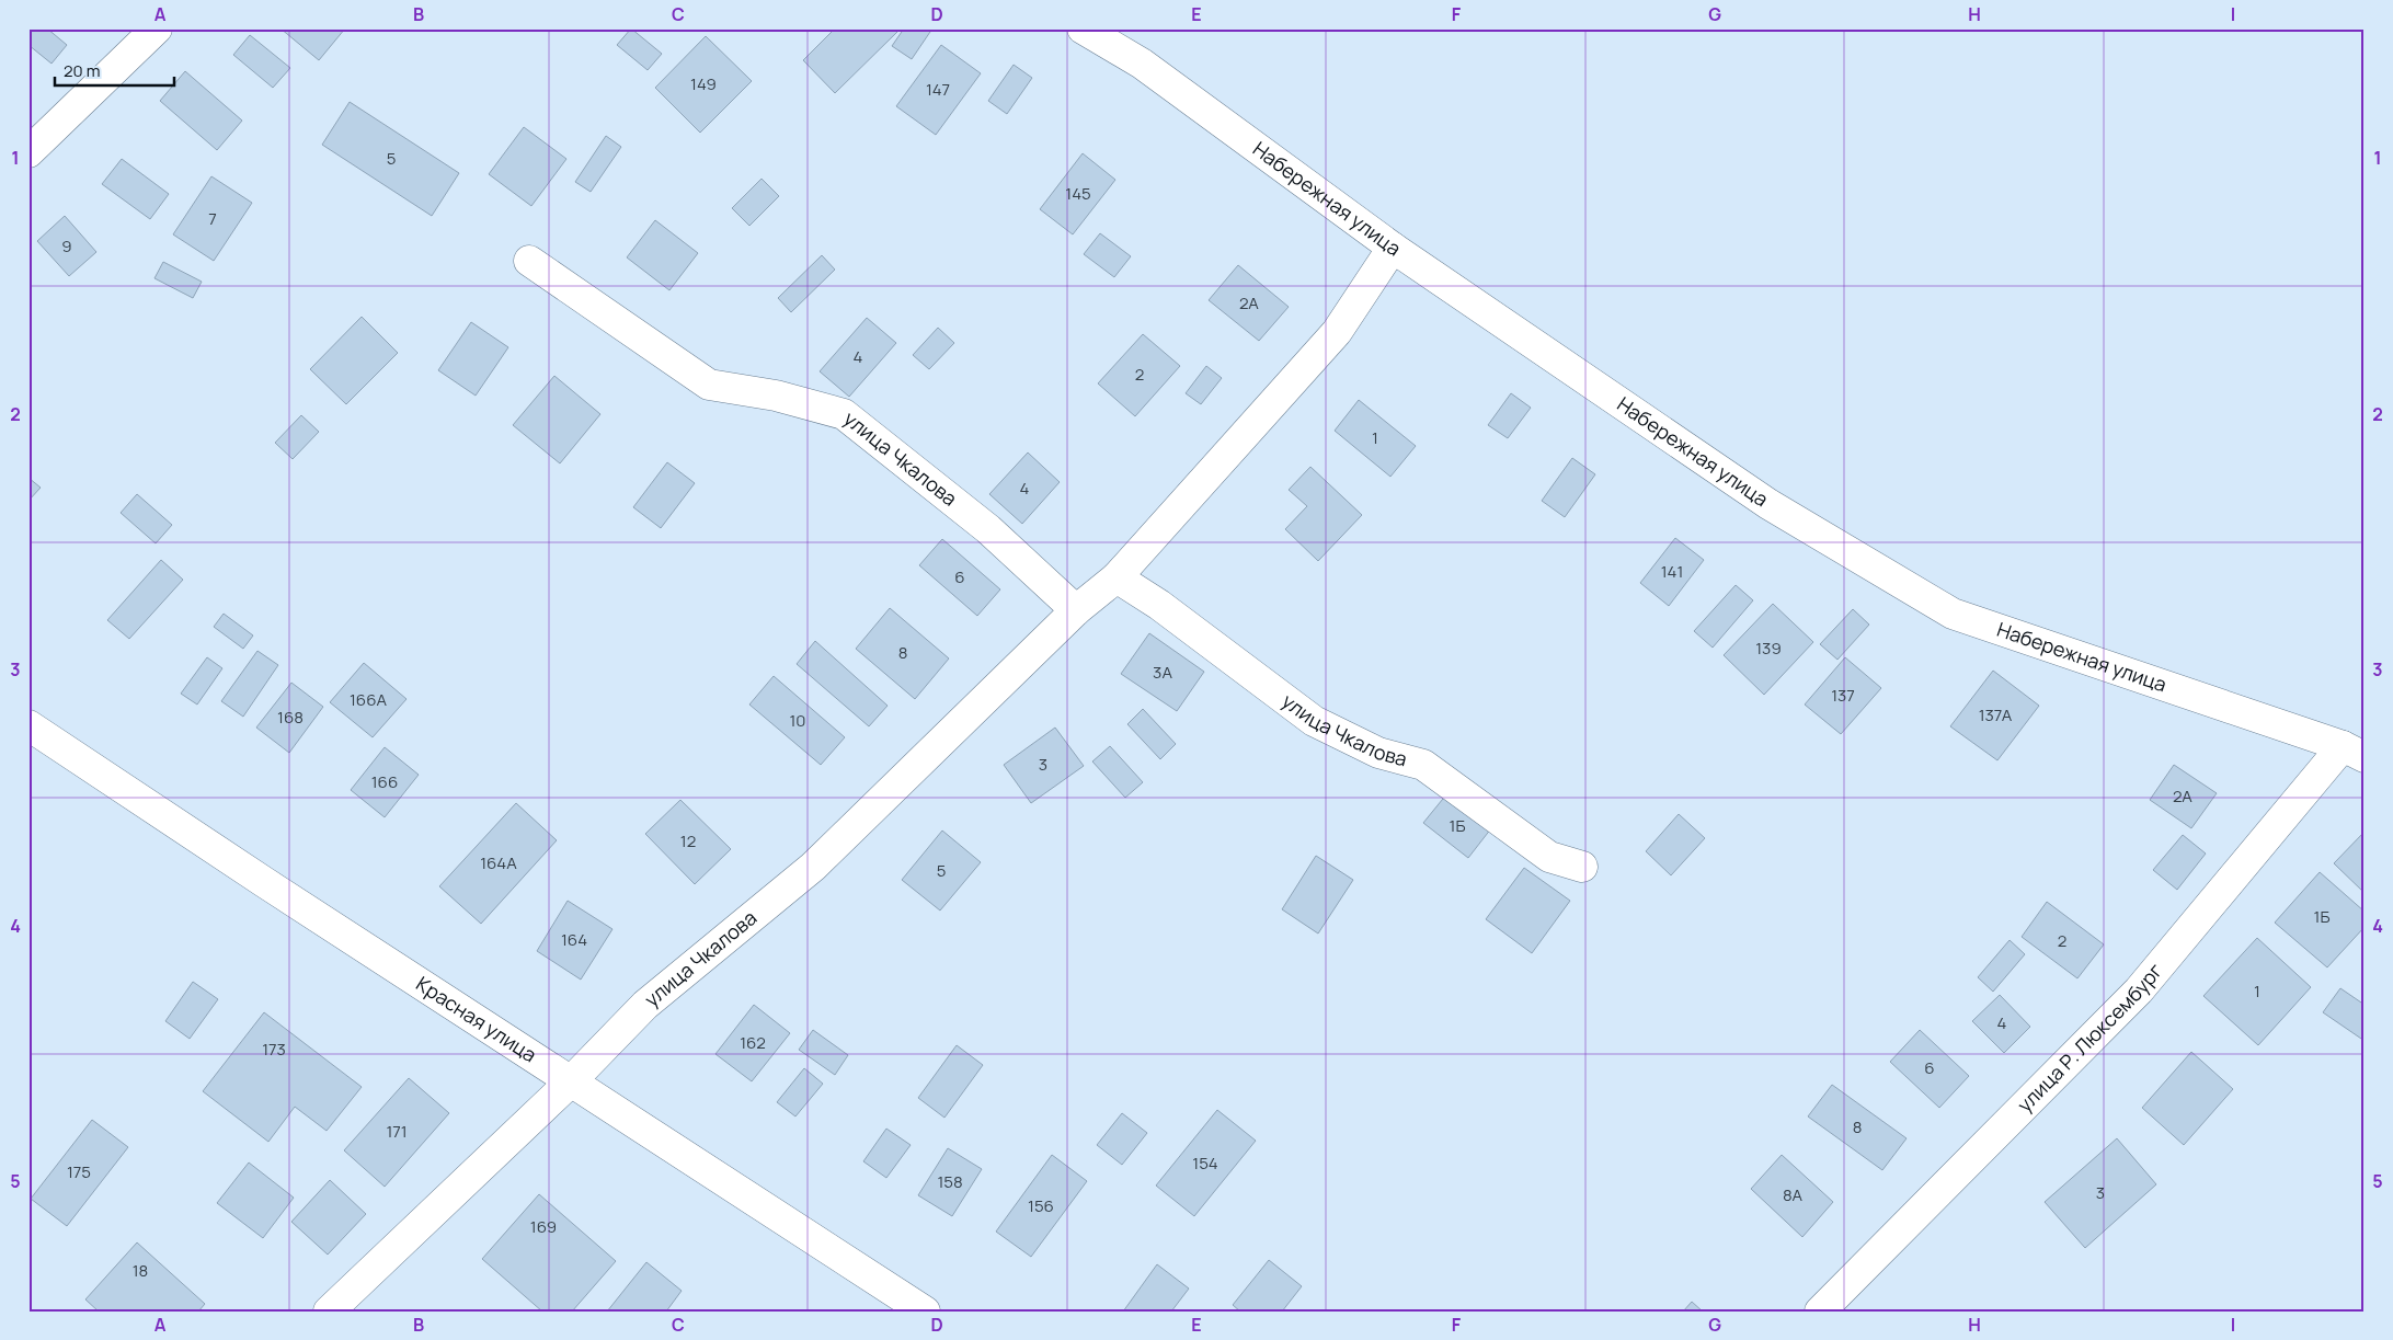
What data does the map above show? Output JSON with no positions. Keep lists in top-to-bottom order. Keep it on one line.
{"streets":{"street":["Набережная улица","улица Чкалова","Красная улица","улица Р. Люксембург"]},"crossings":[["Набережная улица","улица Чкалова"],["Набережная улица","улица Р. Люксембург"],["улица Чкалова","Красная улица"]],"house_numbers":["149","147","5","145","7","9","2А","4","2","1","4","141","6","139","8","3А","137","166А","137А","168","10","3","166","2А","1Б","12","164А","5","1Б","164","2","1","4","162","173","6","8","171","154","175","158","3","8А","156","169","18"],"scale_bar":"20 m","grid":{"columns":["A","B","C","D","E","F","G","H","I"],"rows":["1","2","3","4","5"]}}
